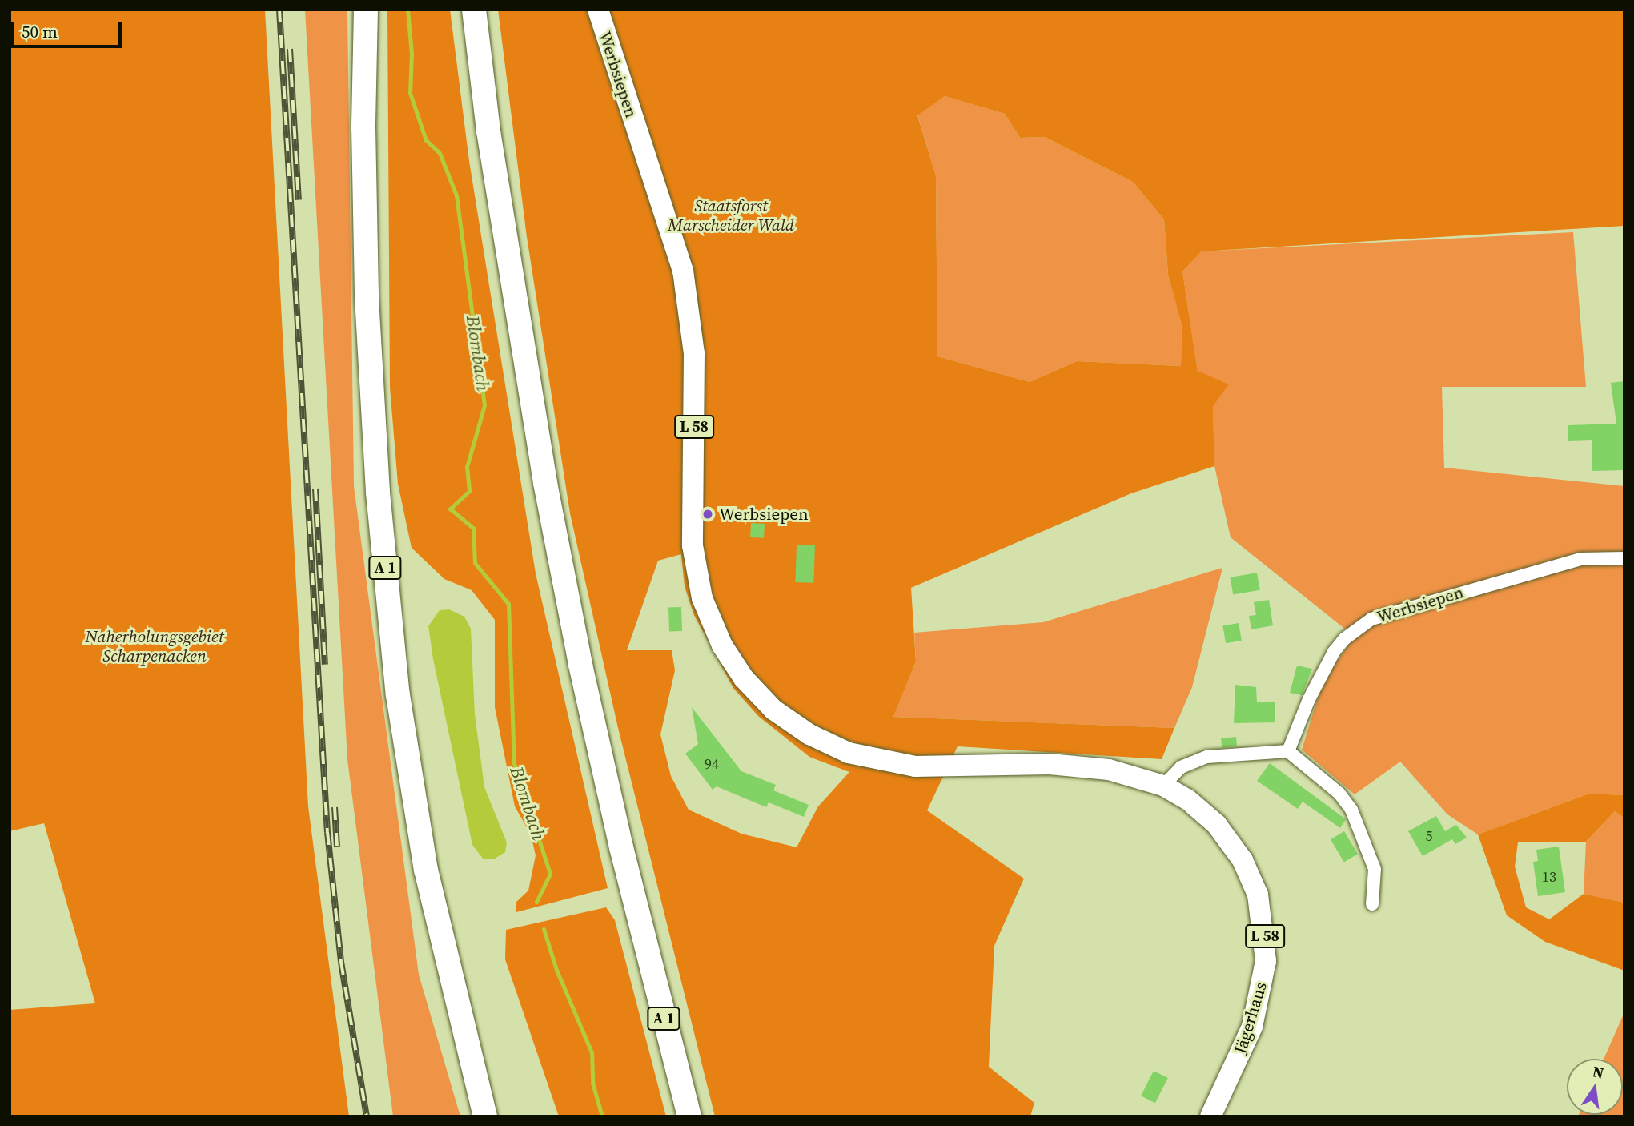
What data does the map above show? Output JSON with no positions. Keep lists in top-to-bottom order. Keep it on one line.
{"streets":{"highway":["A 1"],"main road":["Werbsiepen","L 58","Jägerhaus"]},"crossings":[["Werbsiepen","Jägerhaus"]],"water":["Blombach"],"parks":["Staatsforst Marscheider Wald","Naherholungsgebiet Scharpenacken"],"places":["Werbsiepen"],"house_numbers":["94","5","13"],"scale_bar":"50 m","north":"top"}
